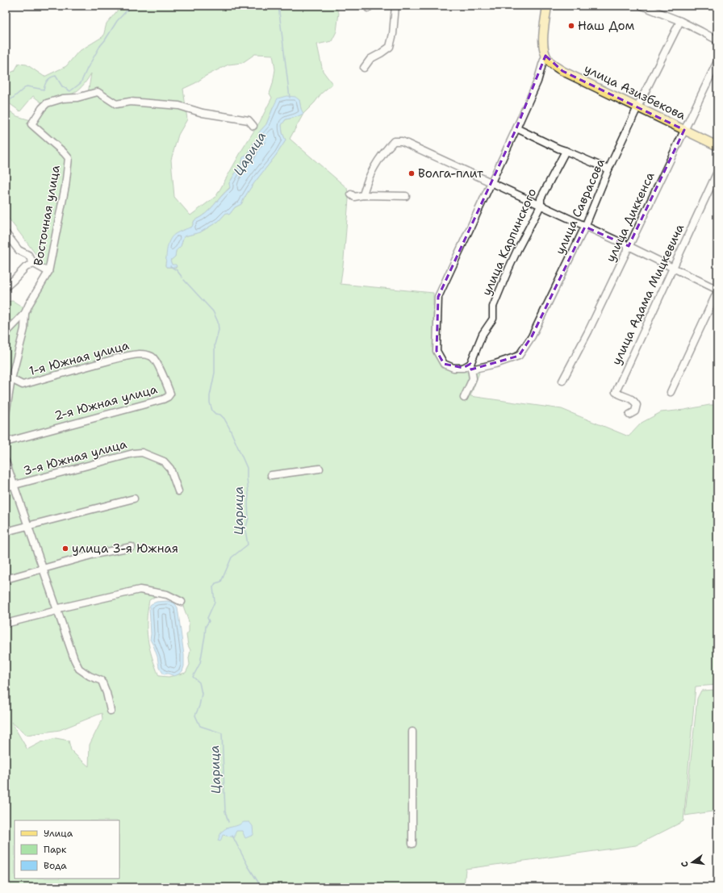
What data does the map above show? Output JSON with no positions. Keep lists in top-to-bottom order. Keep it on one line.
{"streets":{"main road":["улица Азизбекова"],"street":["улица Саврасова","Восточная улица","улица Диккенса","улица Карпинского","улица Адама Мицкевича","1-я Южная улица","2-я Южная улица","3-я Южная улица"]},"crossings":[["улица Азизбекова","улица Саврасова"],["улица Азизбекова","улица Диккенса"],["улица Саврасова","улица Карпинского"],["1-я Южная улица","2-я Южная улица"]],"water":["Царица"],"places":["Наш Дом","Волга-плит","улица 3-я Южная"],"legend":["Улица","Парк","Вода"],"north":"left"}
